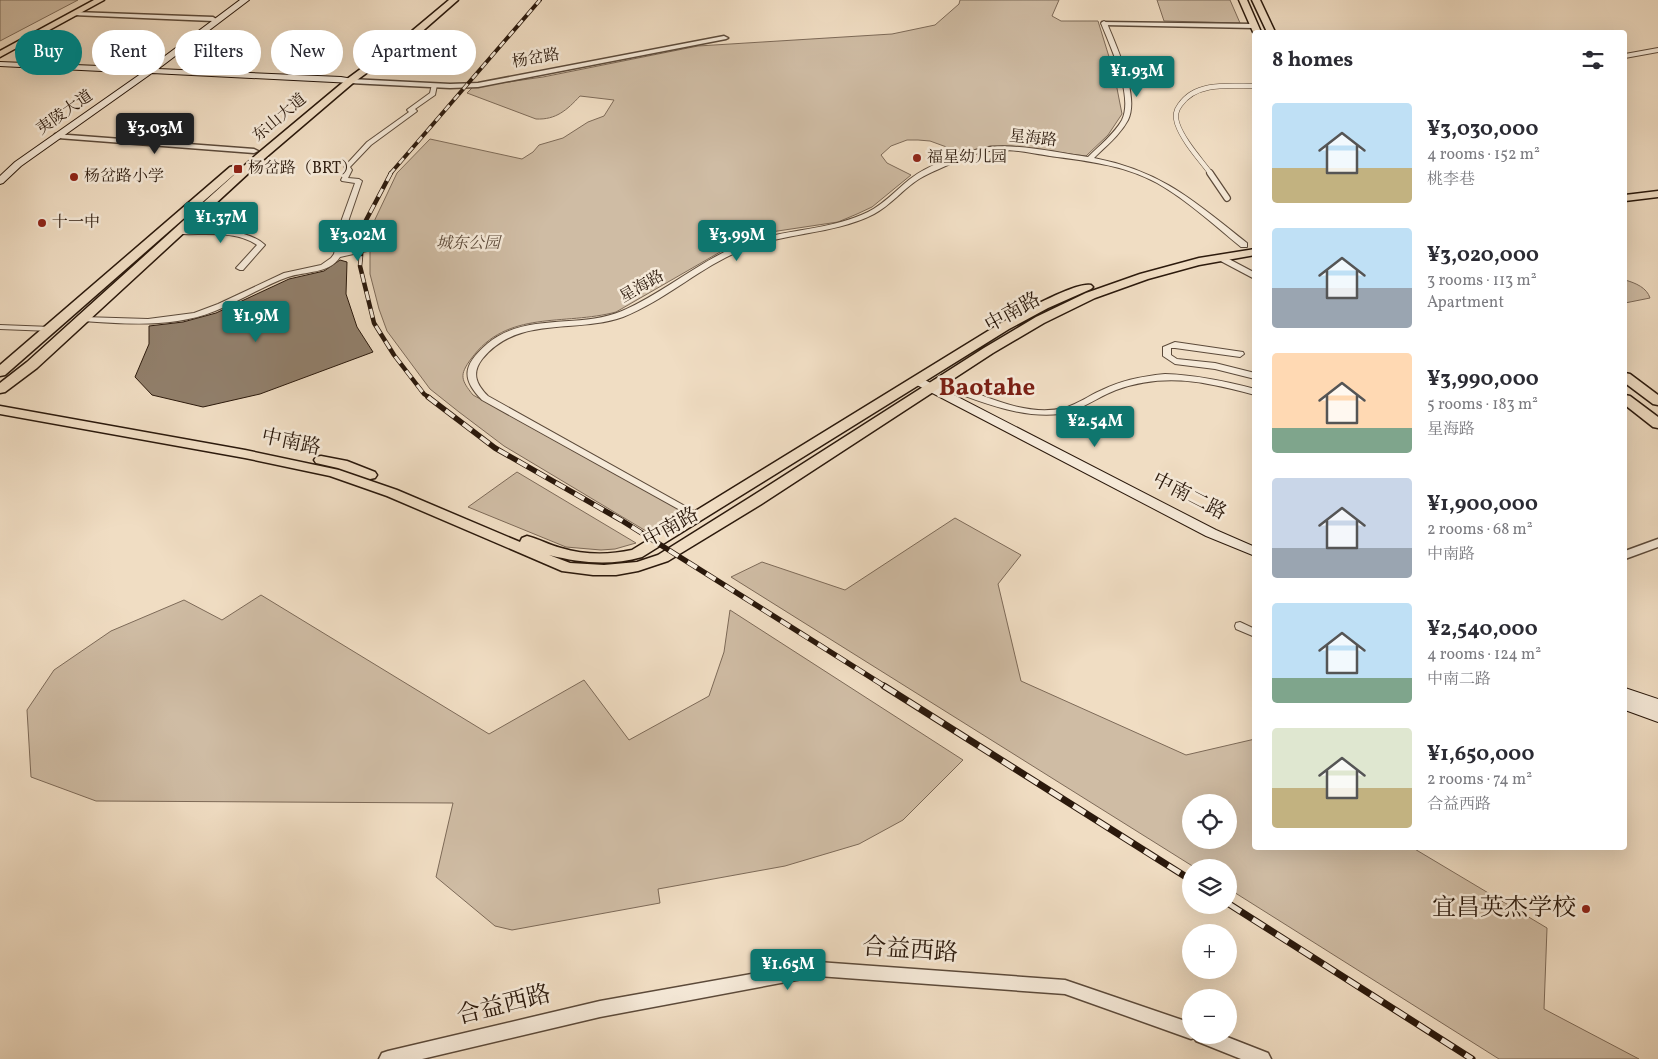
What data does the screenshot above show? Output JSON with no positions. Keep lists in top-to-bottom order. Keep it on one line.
{"streets":{"main road":["杨岔路","夷陵大道","东山大道","中南路","中南二路"],"street":["星海路","合益西路"]},"crossings":[["杨岔路","东山大道"],["星海路","中南路"],["中南路","中南二路"]],"districts":["Baotahe"],"parks":["城东公园"],"places":{"other":["福星幼儿园","杨岔路小学","十一中","宜昌英杰学校"],"transit":["杨岔路（BRT）"]},"page":{"chip":["Buy","Rent","Filters","New","Apartment"],"heading":"8 homes","price":["¥1.93M","¥3.03M","¥1.37M","¥3.02M","¥3.99M","¥1.9M","¥2.54M","¥1.65M"],"list":[{"name":"¥3,030,000","note":"4 rooms · 152 m² · 桃李巷"},{"name":"¥3,020,000","note":"3 rooms · 113 m² · Apartment"},{"name":"¥3,990,000","note":"5 rooms · 183 m² · 星海路"},{"name":"¥1,900,000","note":"2 rooms · 68 m² · 中南路"},{"name":"¥2,540,000","note":"4 rooms · 124 m² · 中南二路"},{"name":"¥1,650,000","note":"2 rooms · 74 m² · 合益西路"}],"map_buttons":["+","−"]}}
